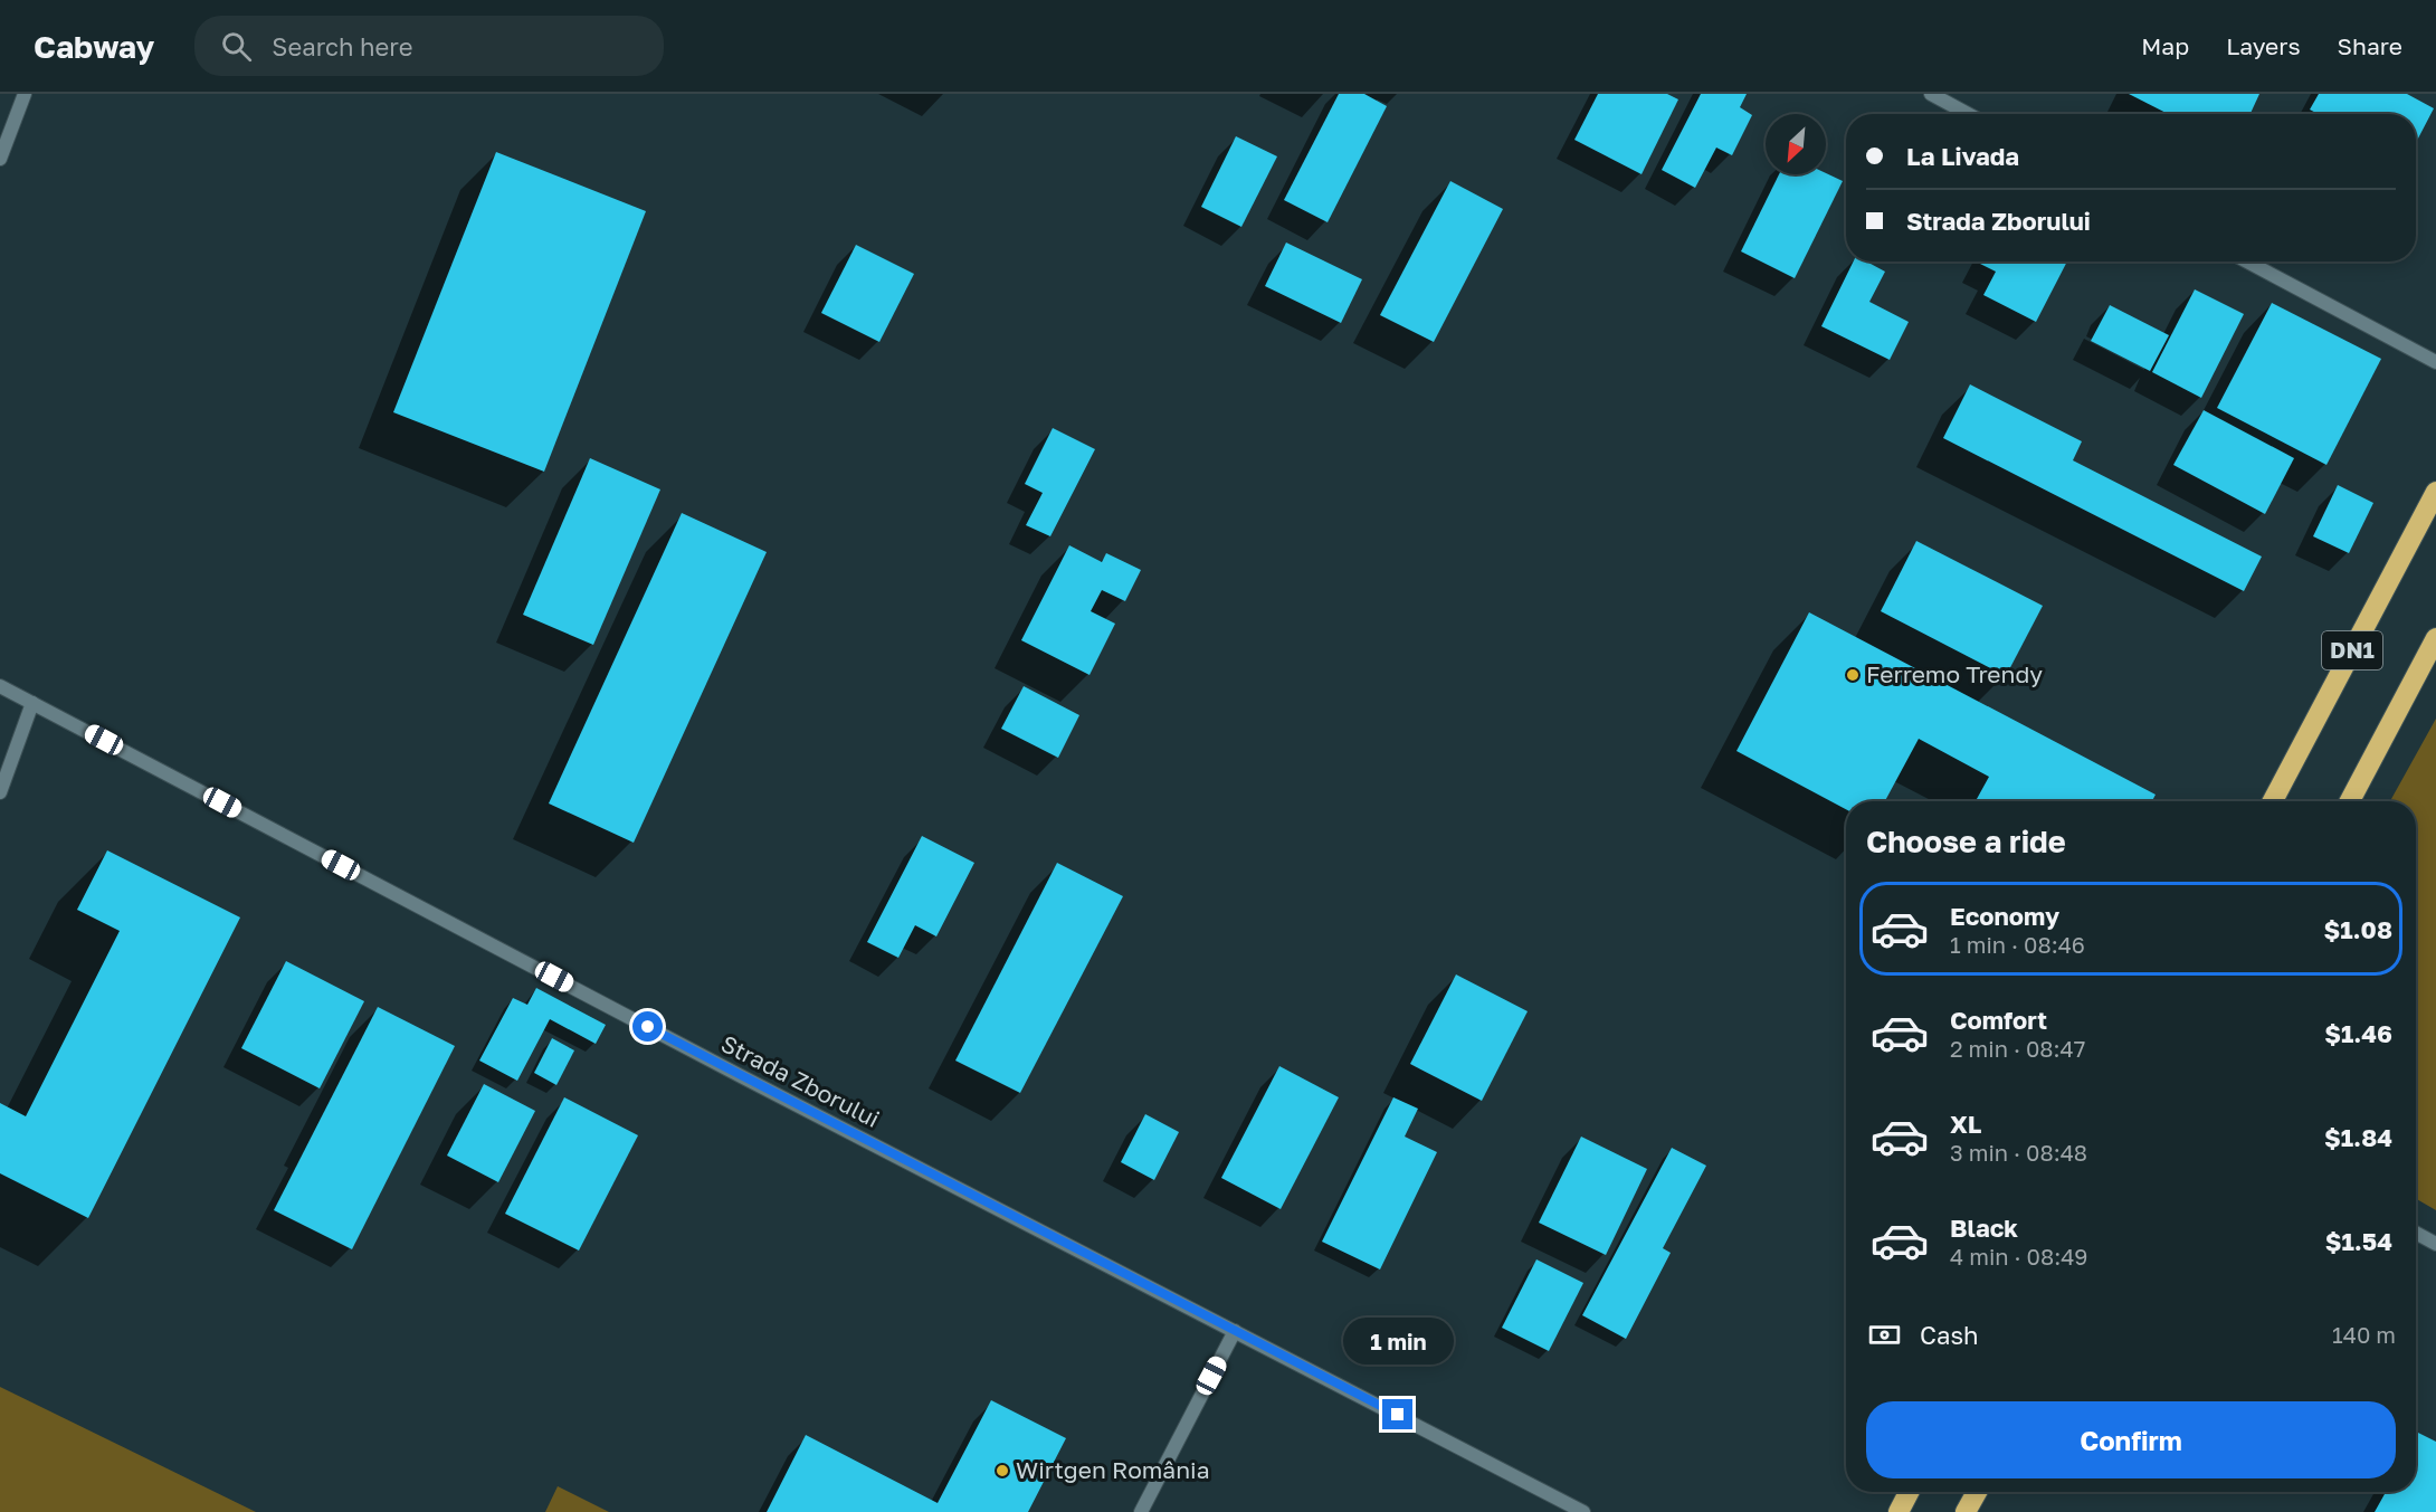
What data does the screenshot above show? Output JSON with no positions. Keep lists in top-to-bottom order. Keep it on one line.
{"streets":{"highway":["DN1"],"street":["Strada Zborului"]},"places":["Ferremo Trendy","Wirtgen România"],"north":"bottom left","page":{"header":"Cabway","search":"Search here","nav":["Map","Layers","Share"],"banner":["La Livada","Strada Zborului"],"heading":"Choose a ride","list":[{"name":"Economy","note":"1 min · 08:46","value":"$1.08"},{"name":"Comfort","note":"2 min · 08:47","value":"$1.46"},{"name":"XL","note":"3 min · 08:48","value":"$1.84"},{"name":"Black","note":"4 min · 08:49","value":"$1.54"}],"pay":["Cash","140 m"],"bubble":"1 min","buttons":"Confirm"}}
